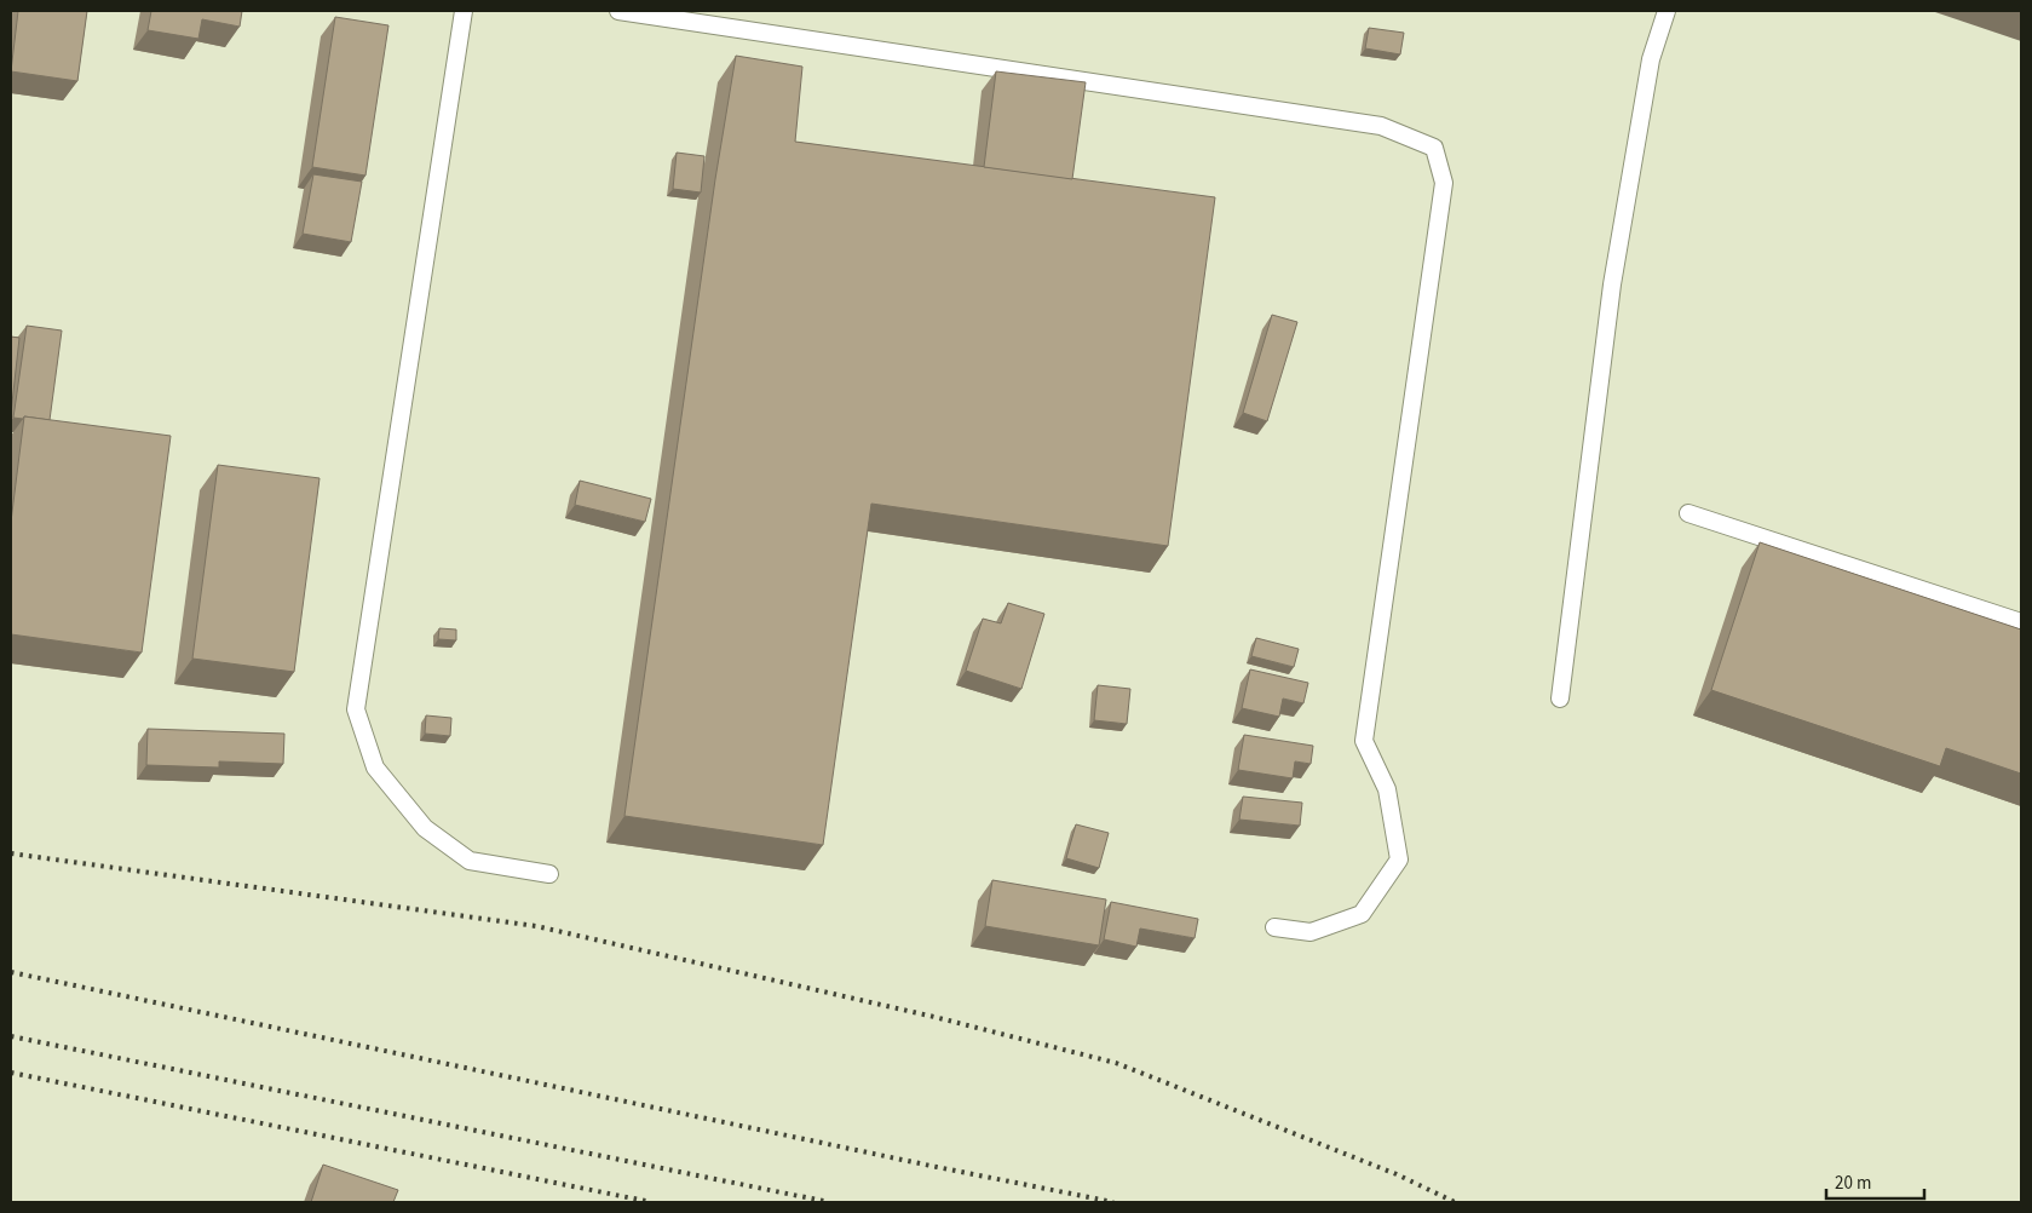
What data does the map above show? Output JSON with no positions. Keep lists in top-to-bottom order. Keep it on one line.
{"scale_bar":"20 m"}
